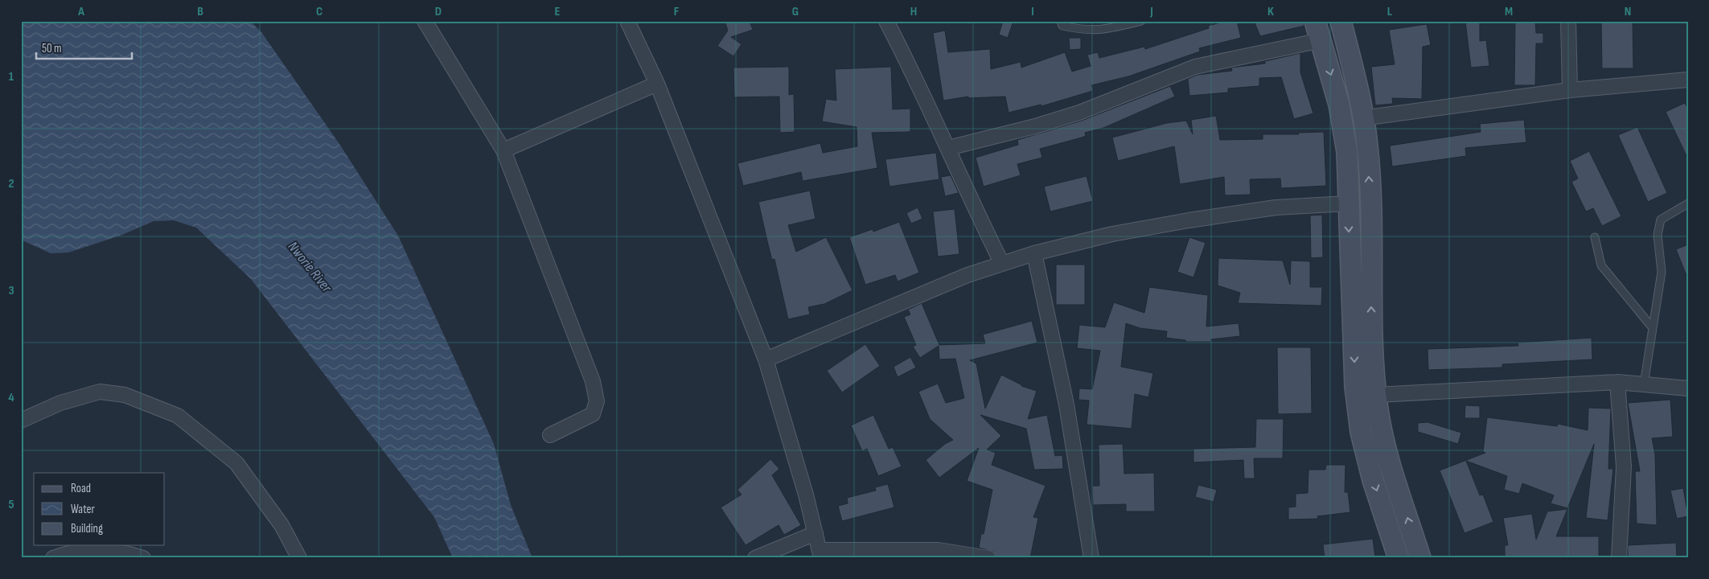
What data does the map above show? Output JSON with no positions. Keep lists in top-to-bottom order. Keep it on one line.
{"water":["Nworie River"],"legend":["Road","Water","Building"],"scale_bar":"50 m","grid":{"columns":["A","B","C","D","E","F","G","H","I","J","K","L","M","N"],"rows":["1","2","3","4","5"]}}
